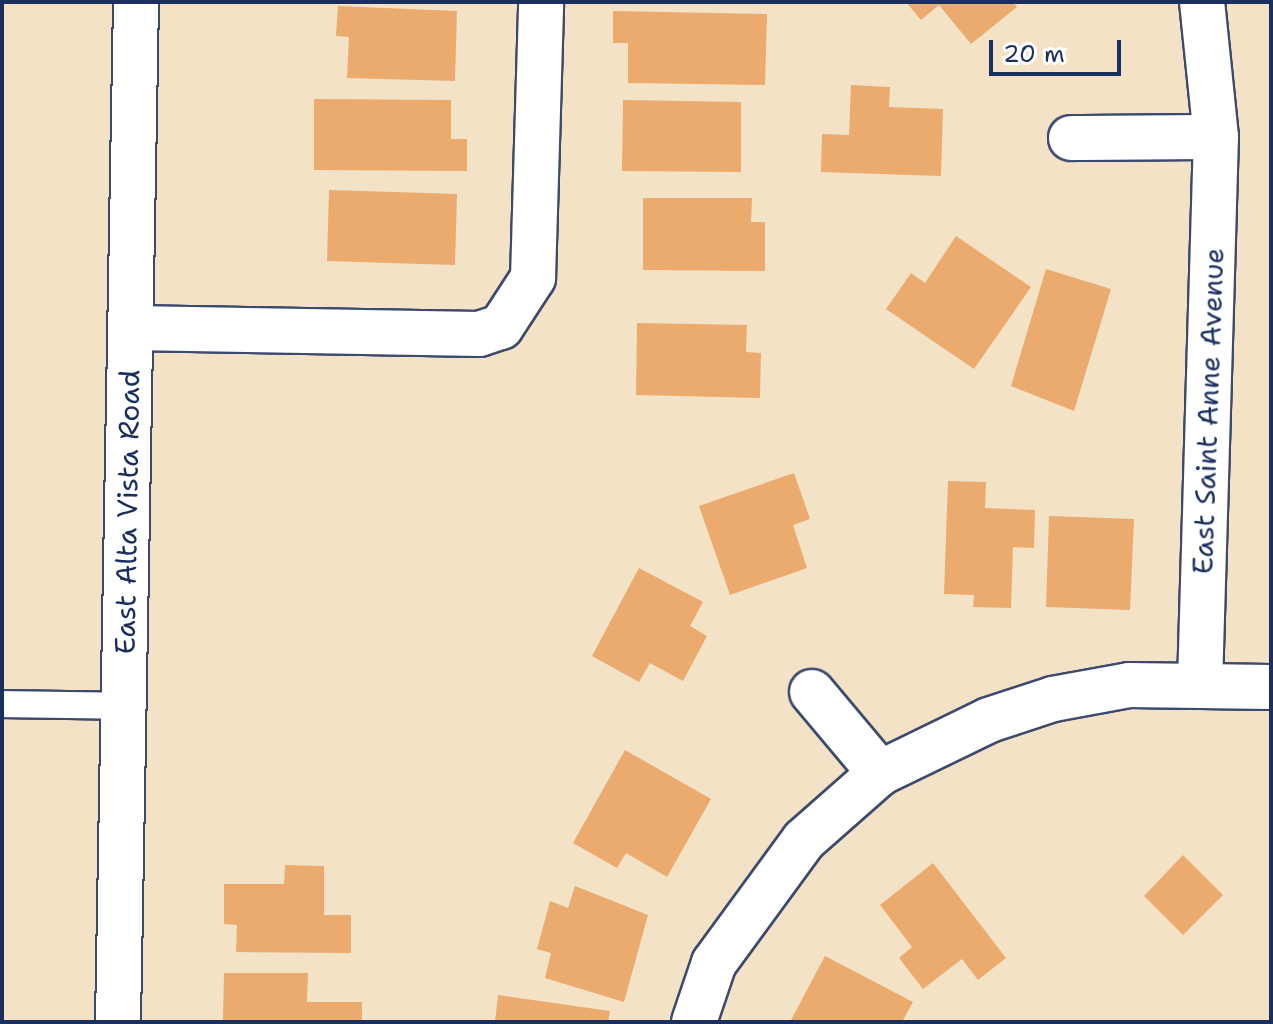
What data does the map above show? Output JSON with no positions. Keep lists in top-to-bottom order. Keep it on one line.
{"streets":{"street":["East Saint Anne Avenue","East Alta Vista Road"]},"scale_bar":"20 m"}
